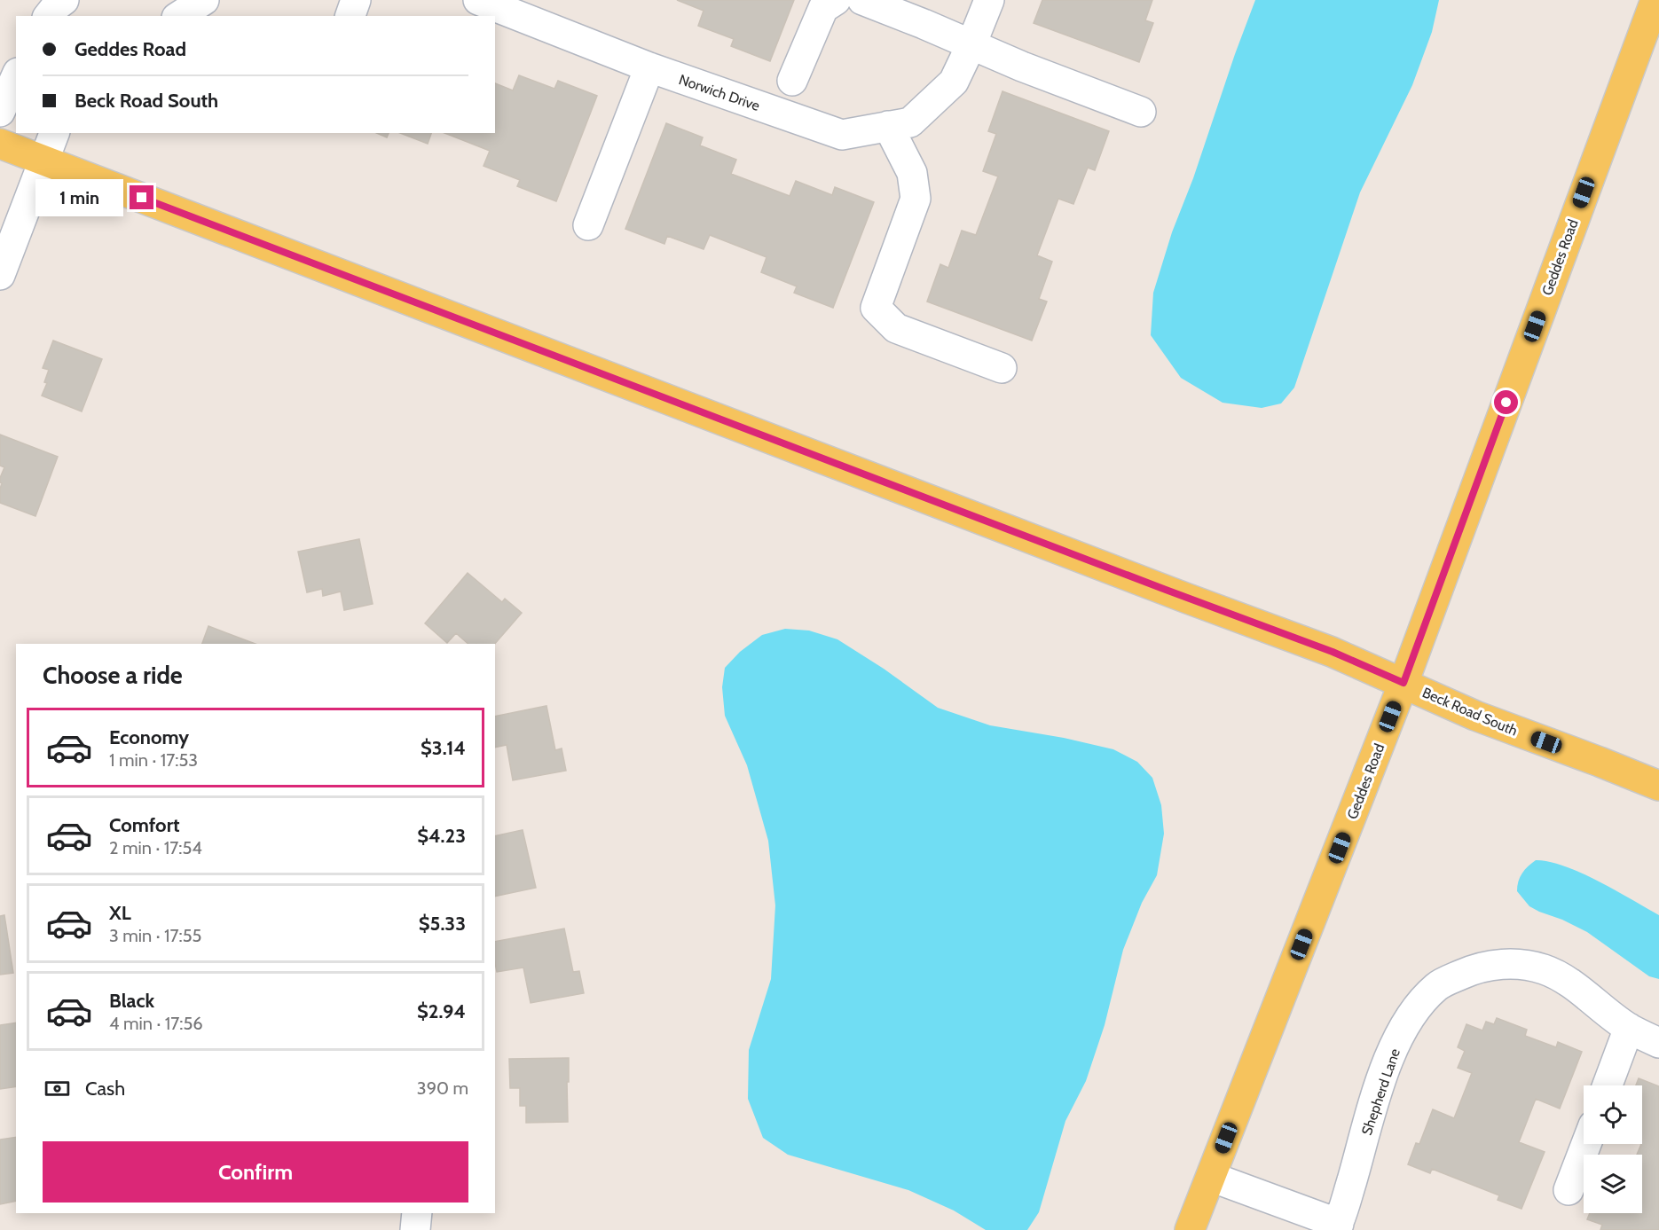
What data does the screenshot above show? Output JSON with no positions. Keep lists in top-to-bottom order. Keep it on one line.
{"streets":{"main road":["Geddes Road","Beck Road South"],"street":["Norwich Drive","Shepherd Lane"]},"crossings":[["Geddes Road","Beck Road South"],["Geddes Road","Shepherd Lane"]],"page":{"banner":["Geddes Road","Beck Road South"],"bubble":"1 min","heading":"Choose a ride","list":[{"name":"Economy","note":"1 min · 17:53","value":"$3.14"},{"name":"Comfort","note":"2 min · 17:54","value":"$4.23"},{"name":"XL","note":"3 min · 17:55","value":"$5.33"},{"name":"Black","note":"4 min · 17:56","value":"$2.94"}],"pay":["Cash","390 m"],"buttons":"Confirm"}}
